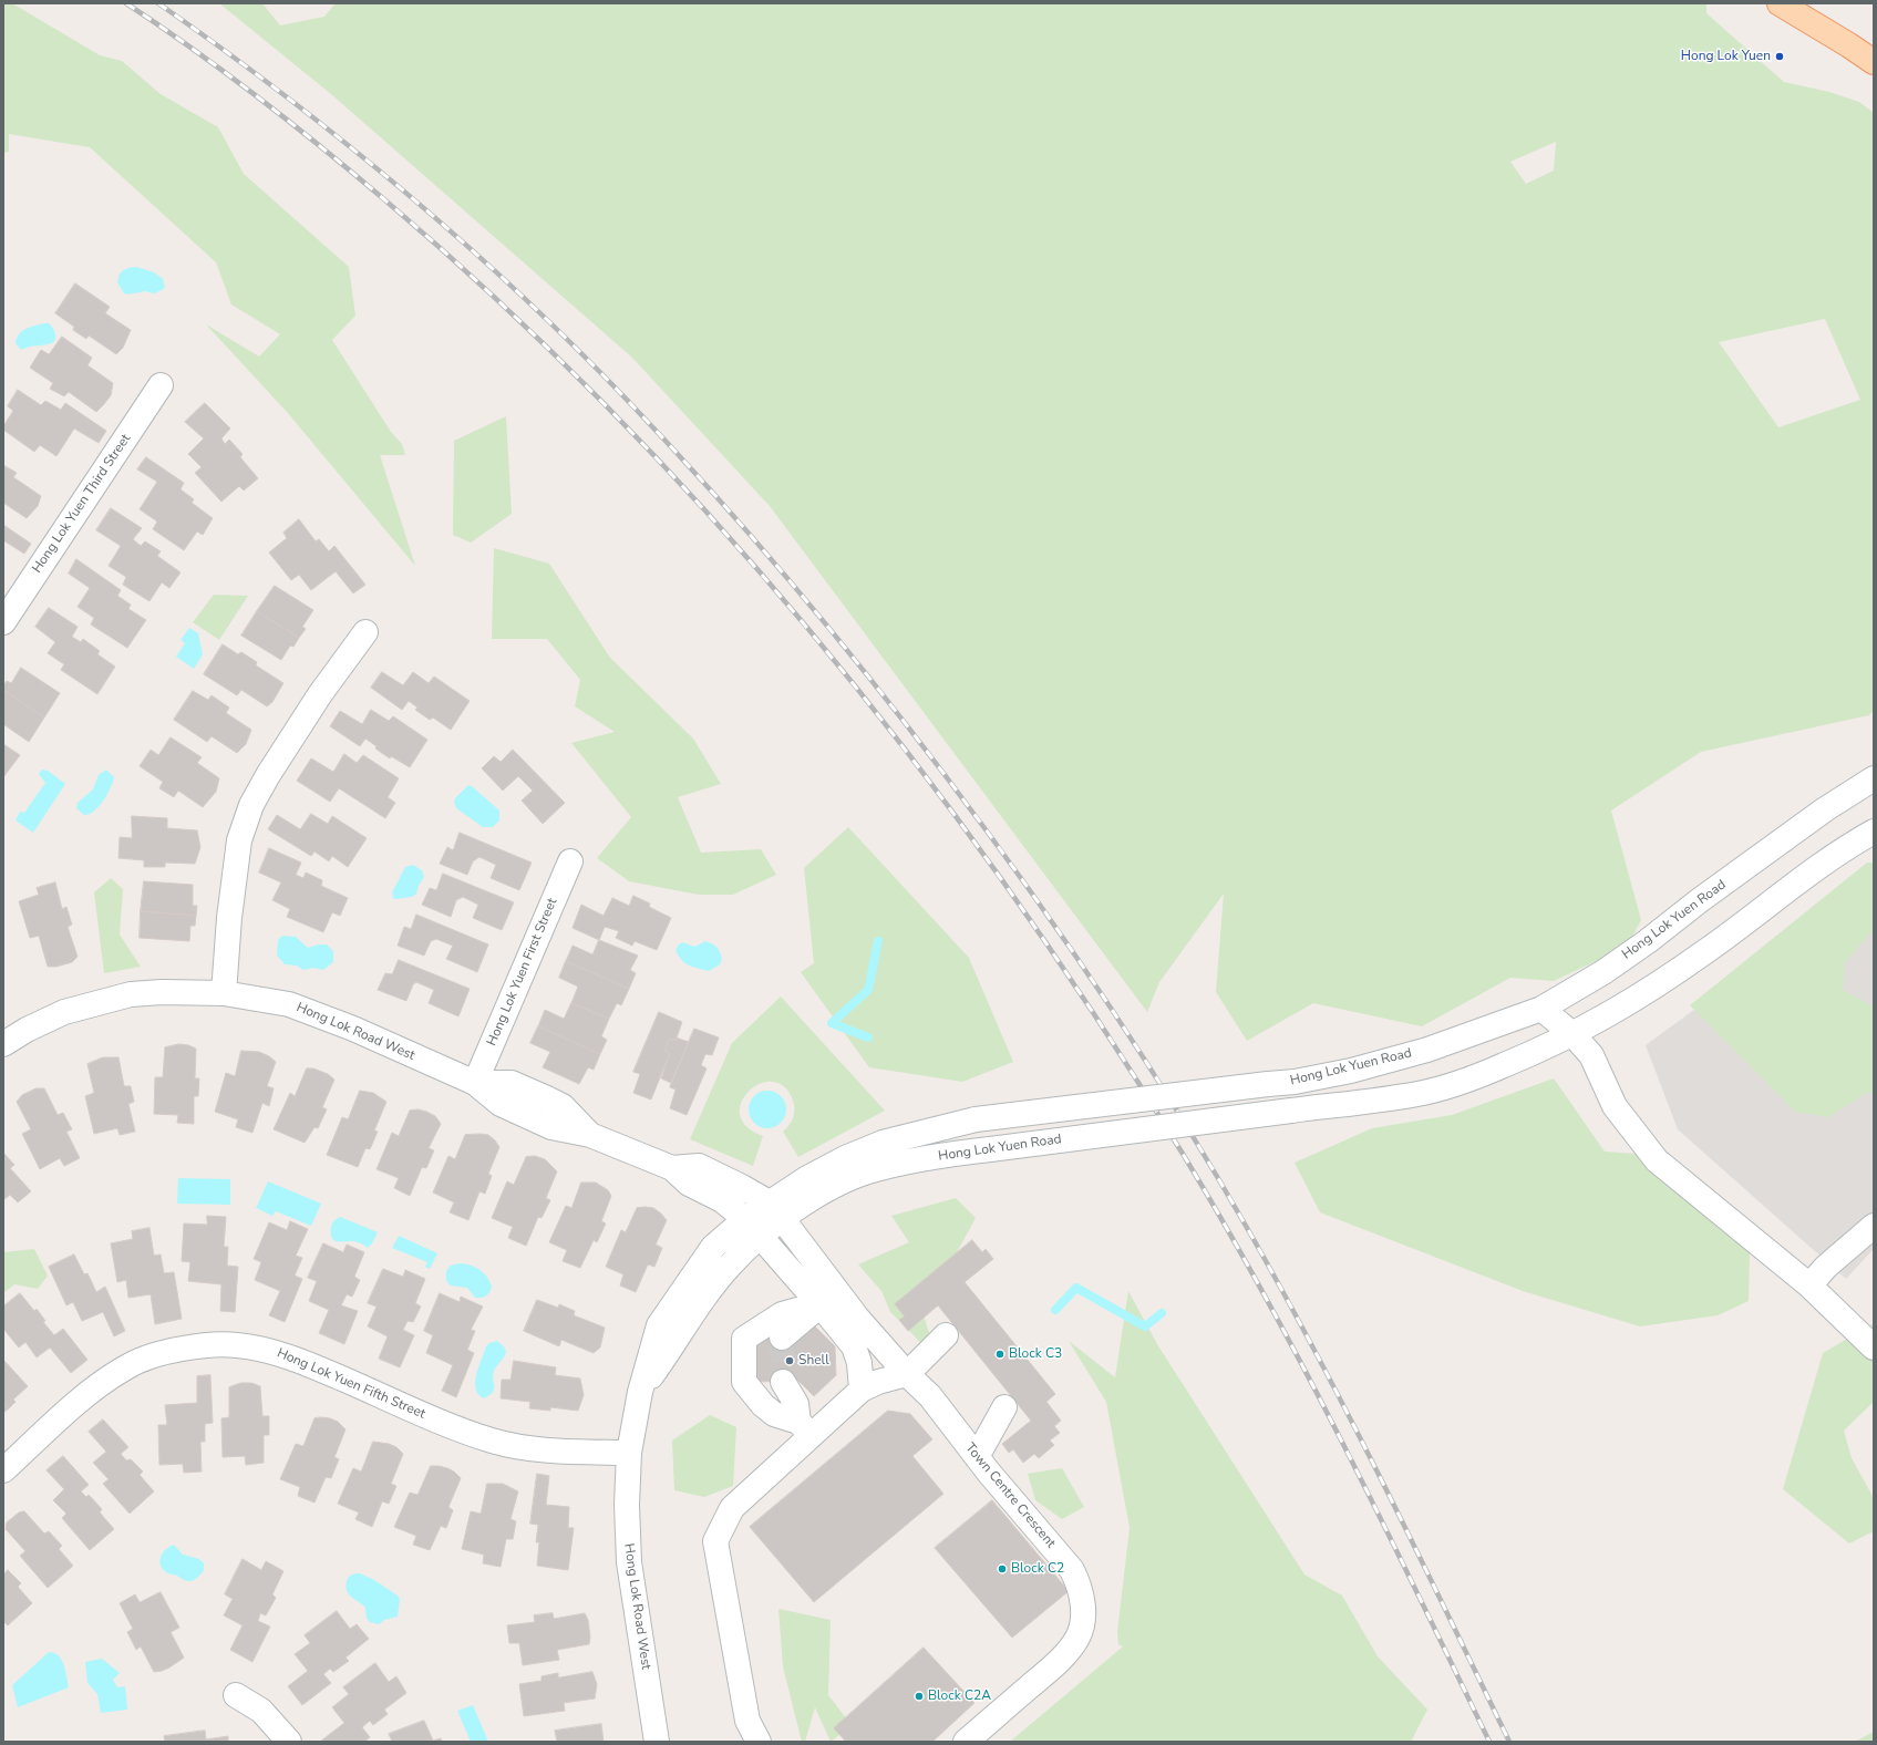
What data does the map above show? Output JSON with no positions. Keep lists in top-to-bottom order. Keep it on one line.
{"streets":{"street":["Hong Lok Yuen Third Street","Hong Lok Yuen Road","Hong Lok Yuen First Street","Hong Lok Road West","Hong Lok Yuen Fifth Street","Town Centre Crescent"]},"crossings":[["Hong Lok Yuen Road","Hong Lok Road West"],["Hong Lok Yuen Road","Town Centre Crescent"],["Hong Lok Yuen First Street","Hong Lok Road West"],["Hong Lok Road West","Hong Lok Yuen Fifth Street"],["Hong Lok Road West","Town Centre Crescent"]],"places":["Hong Lok Yuen","Block C3","Shell","Block C2","Block C2A"]}
